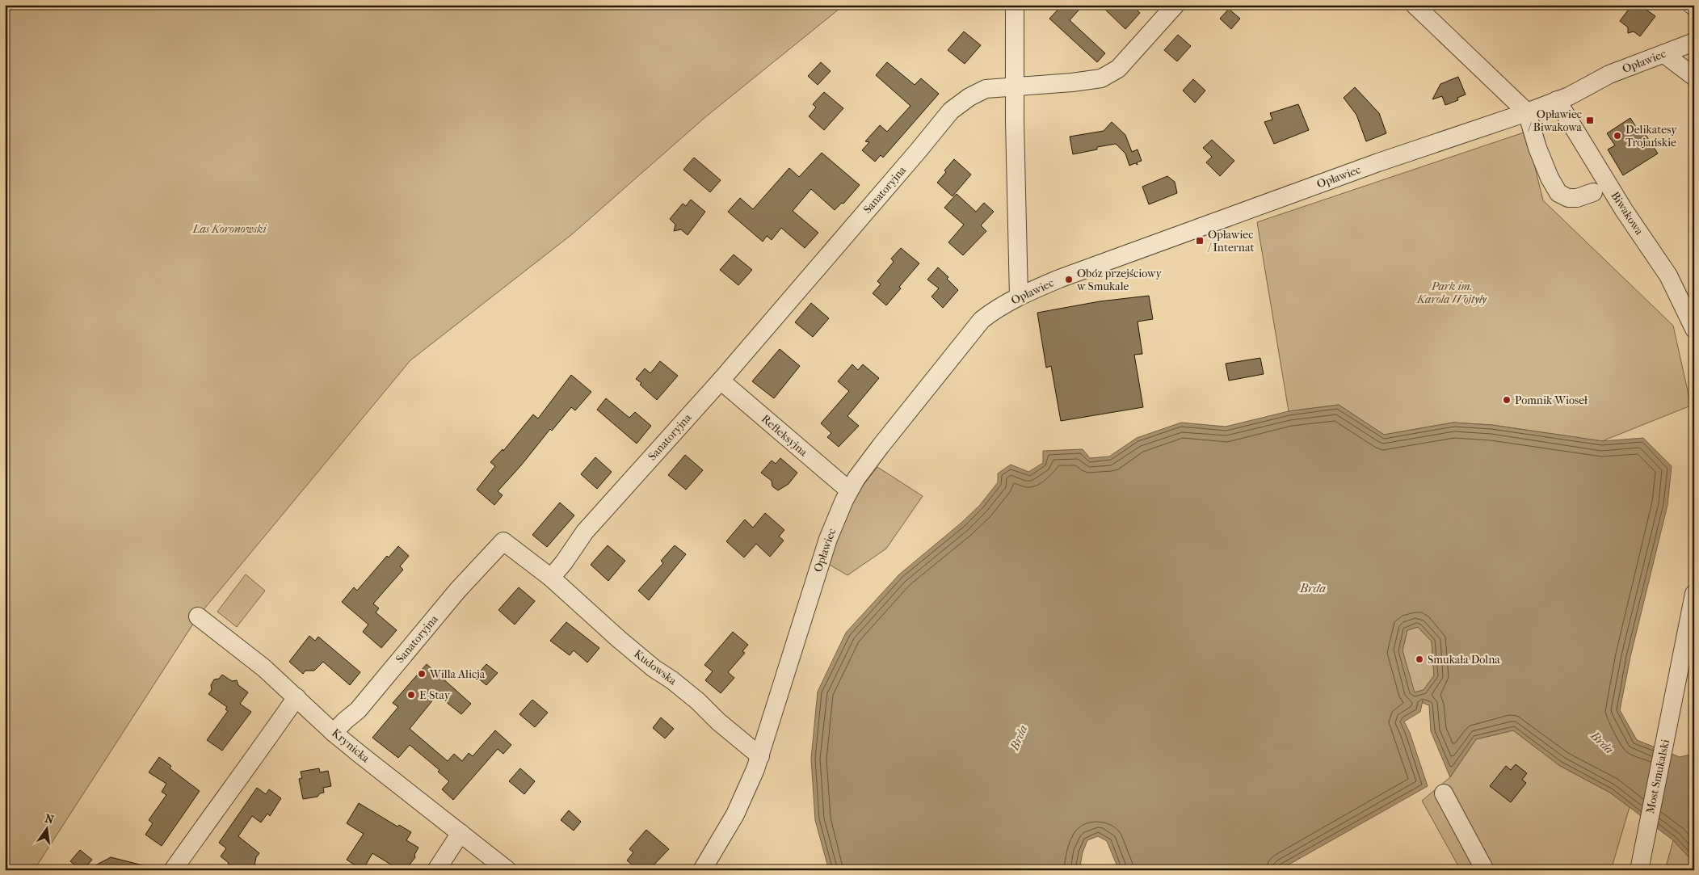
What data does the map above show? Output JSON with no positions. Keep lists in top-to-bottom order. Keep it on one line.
{"streets":{"street":["Opławiec","Sanatoryjna","Biwakowa","Refleksyjna","Kudowska","Krynicka","Most Smukalski"]},"crossings":[["Opławiec","Biwakowa"],["Opławiec","Refleksyjna"],["Opławiec","Kudowska"],["Sanatoryjna","Refleksyjna"],["Sanatoryjna","Kudowska"],["Sanatoryjna","Krynicka"]],"water":["Brda"],"parks":["Las Koronowski","Park im. Karola Wojtyły"],"places":{"transit":["Opławiec / Biwakowa","Opławiec / Internat"],"other":["Delikatesy Trojańskie","Obóz przejściowy w Smukale","Pomnik Wioseł","Smukała Dolna","Willa Alicja","E-Stay"]},"north":"top"}
